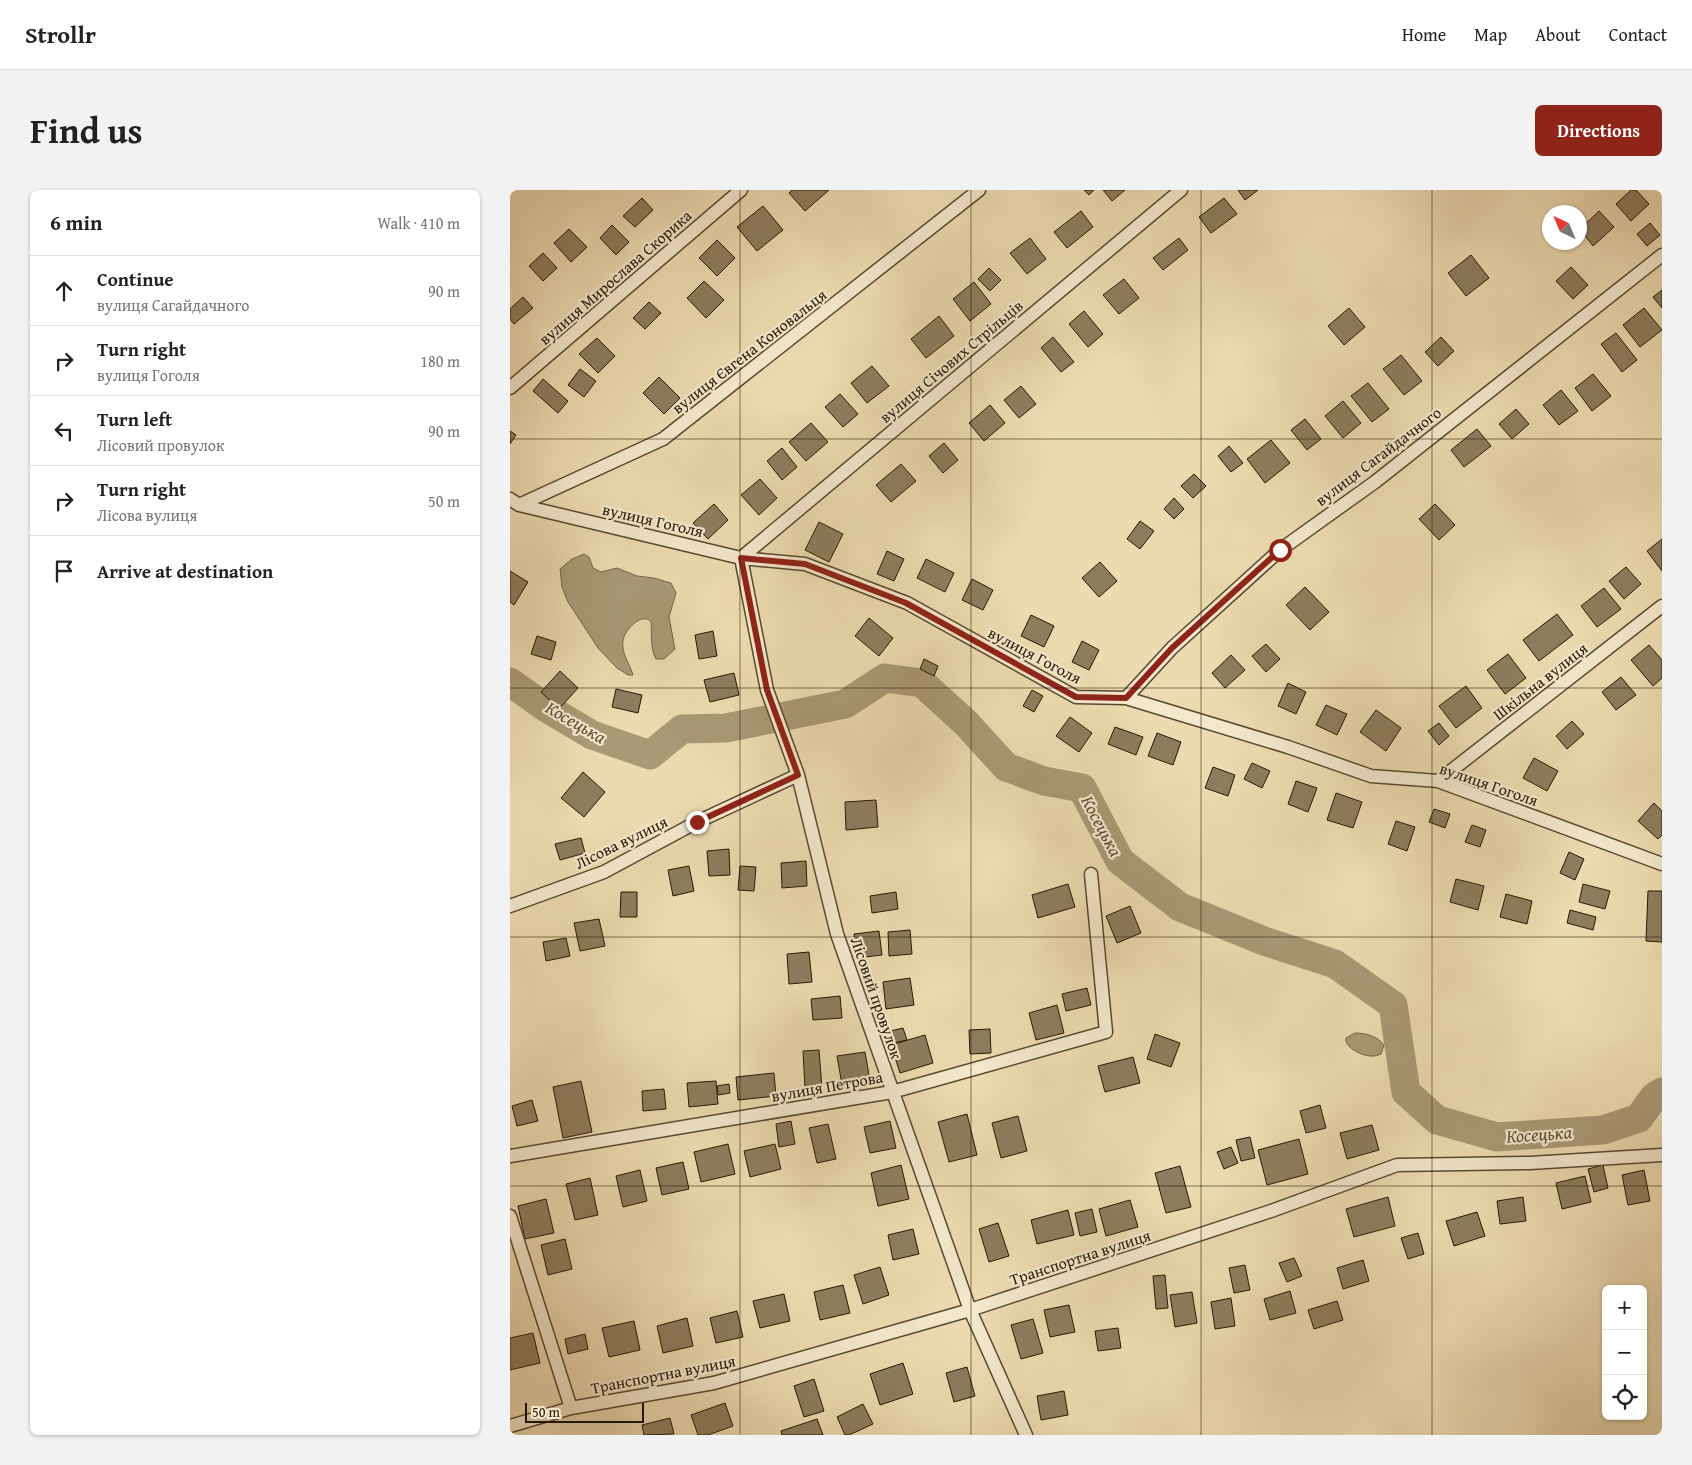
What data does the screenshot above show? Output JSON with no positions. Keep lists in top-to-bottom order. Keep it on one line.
{"streets":{"street":["вулиця Мирослава Скорика","вулиця Євгена Коновальця","вулиця Січових Стрільців","вулиця Сагайдачного","вулиця Гоголя","Шкільна вулиця","Лісова вулиця","Лісовий провулок","вулиця Петрова","Транспортна вулиця"]},"crossings":[["вулиця Євгена Коновальця","вулиця Гоголя"],["вулиця Січових Стрільців","вулиця Гоголя"],["вулиця Січових Стрільців","Лісовий провулок"],["вулиця Сагайдачного","вулиця Гоголя"],["вулиця Гоголя","Шкільна вулиця"],["вулиця Гоголя","Лісовий провулок"],["Лісова вулиця","Лісовий провулок"],["Лісовий провулок","вулиця Петрова"],["Лісовий провулок","Транспортна вулиця"]],"water":["Косецька"],"scale_bar":"50 m","north":"top left","page":{"header":"Strollr","nav":["Home","Map","About","Contact"],"title":"Find us","buttons":"Directions","heading":["6 min","Walk · 410 m"],"list":[["Continue","вулиця Сагайдачного","90 m"],["Turn right","вулиця Гоголя","180 m"],["Turn left","Лісовий провулок","90 m"],["Turn right","Лісова вулиця","50 m"],"Arrive at destination"],"map_buttons":["+","−"],"scale":"50 m"}}
